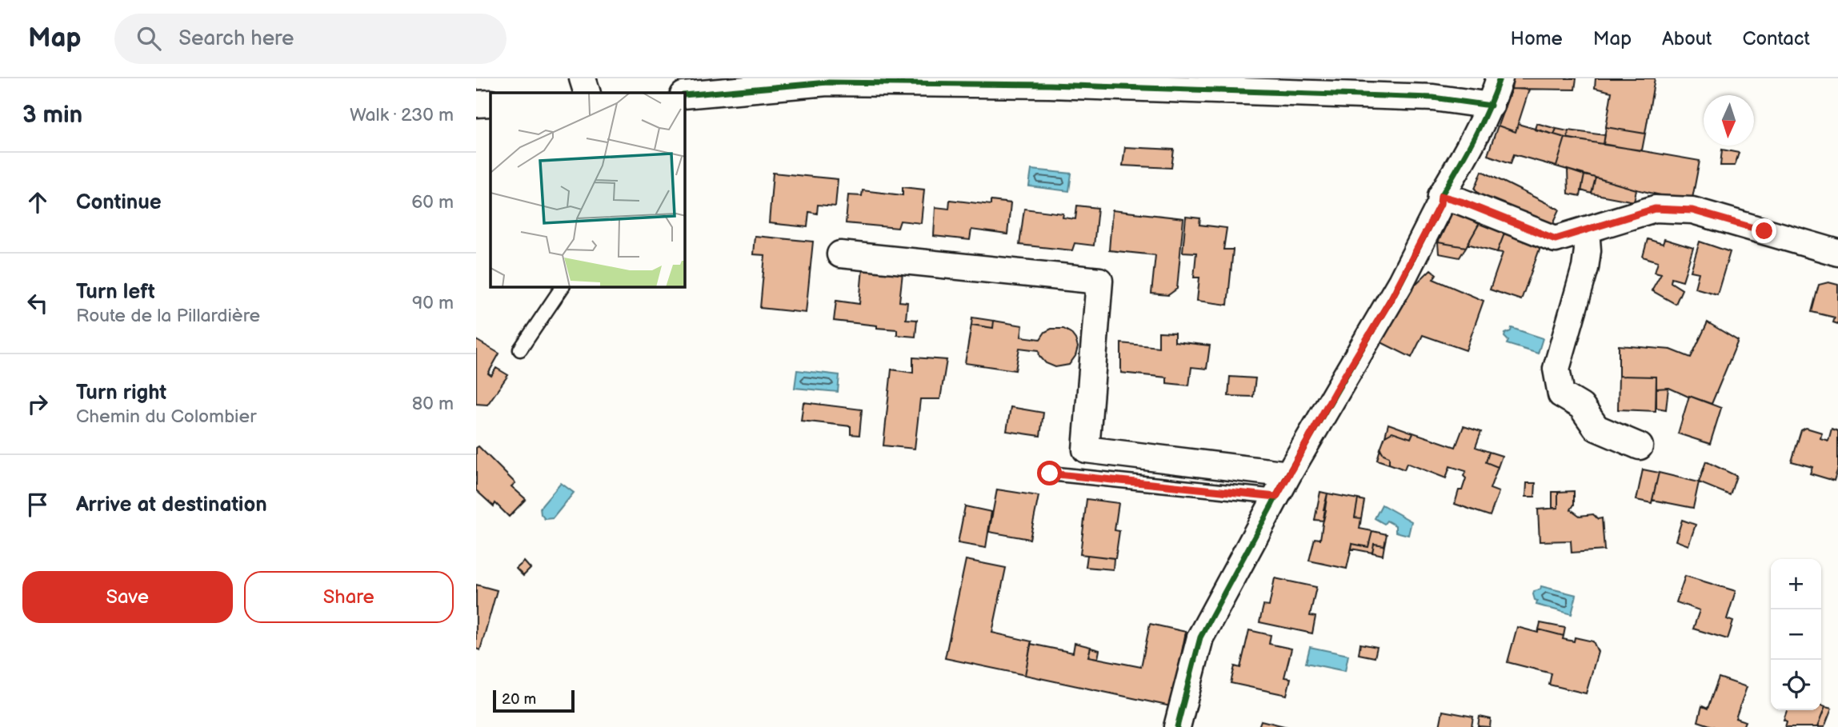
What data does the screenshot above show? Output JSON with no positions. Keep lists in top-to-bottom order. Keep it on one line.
{"scale_bar":"20 m","north":"bottom","page":{"header":"Map","search":"Search here","nav":["Home","Map","About","Contact"],"heading":["3 min","Walk · 230 m"],"list":[["Continue","60 m"],["Turn left","Route de la Pillardière","90 m"],["Turn right","Chemin du Colombier","80 m"],"Arrive at destination"],"buttons":["Save","Share"],"map_buttons":["+","−"],"scale":"20 m"}}
